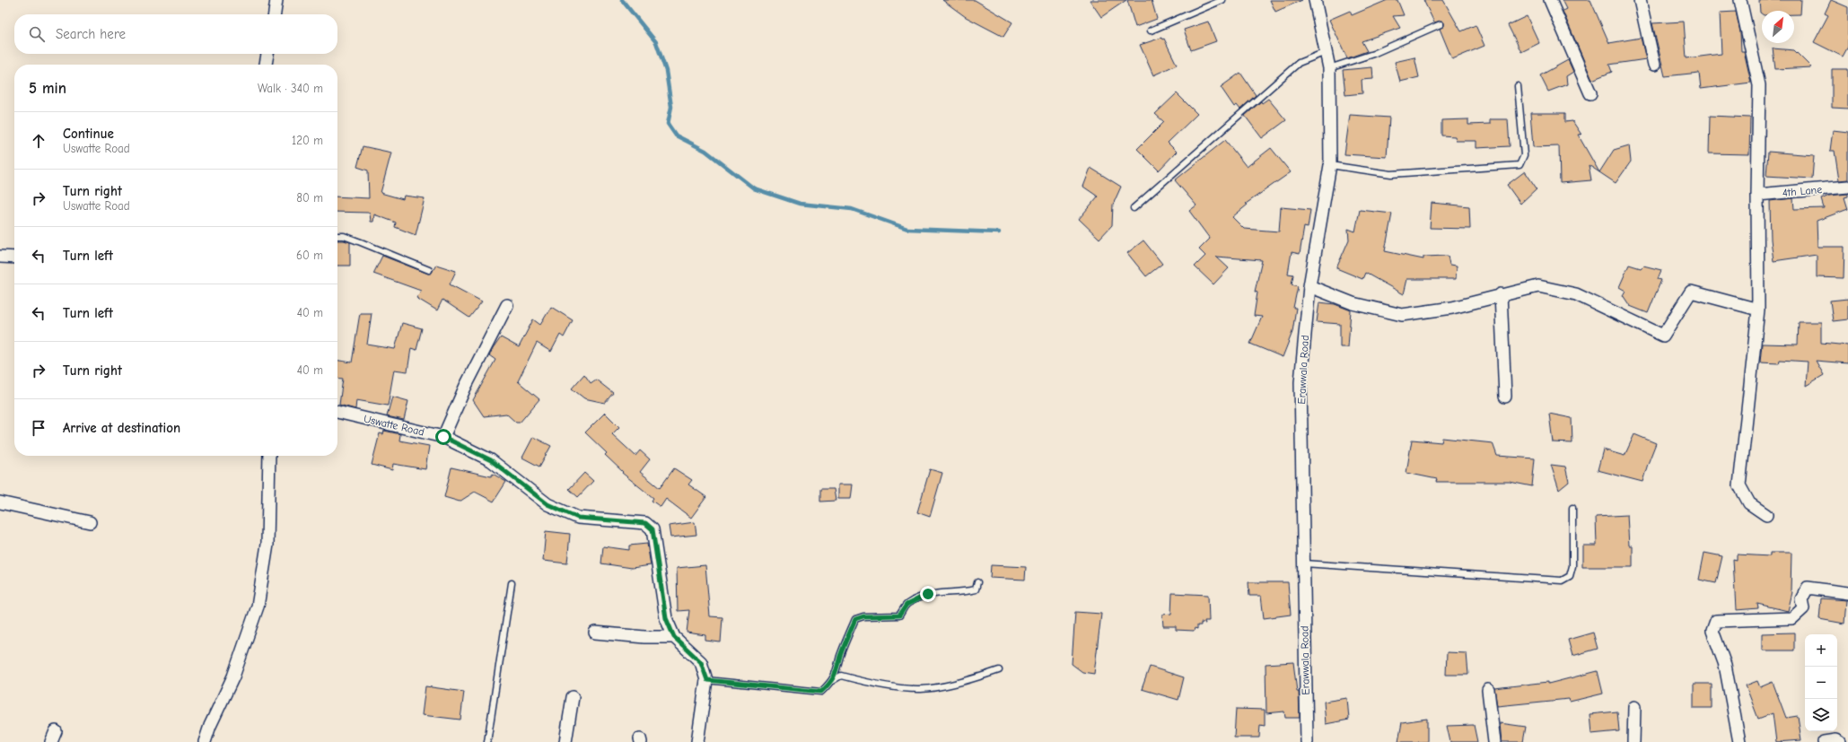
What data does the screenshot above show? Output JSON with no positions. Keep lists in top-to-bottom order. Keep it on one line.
{"streets":{"street":["4th Lane","Erawwala Road","Uswatte Road"]},"north":"top right","page":{"search":"Search here","heading":["5 min","Walk · 340 m"],"list":[["Continue","Uswatte Road","120 m"],["Turn right","Uswatte Road","80 m"],["Turn left","60 m"],["Turn left","40 m"],["Turn right","40 m"],"Arrive at destination"],"map_buttons":["+","−"]}}
